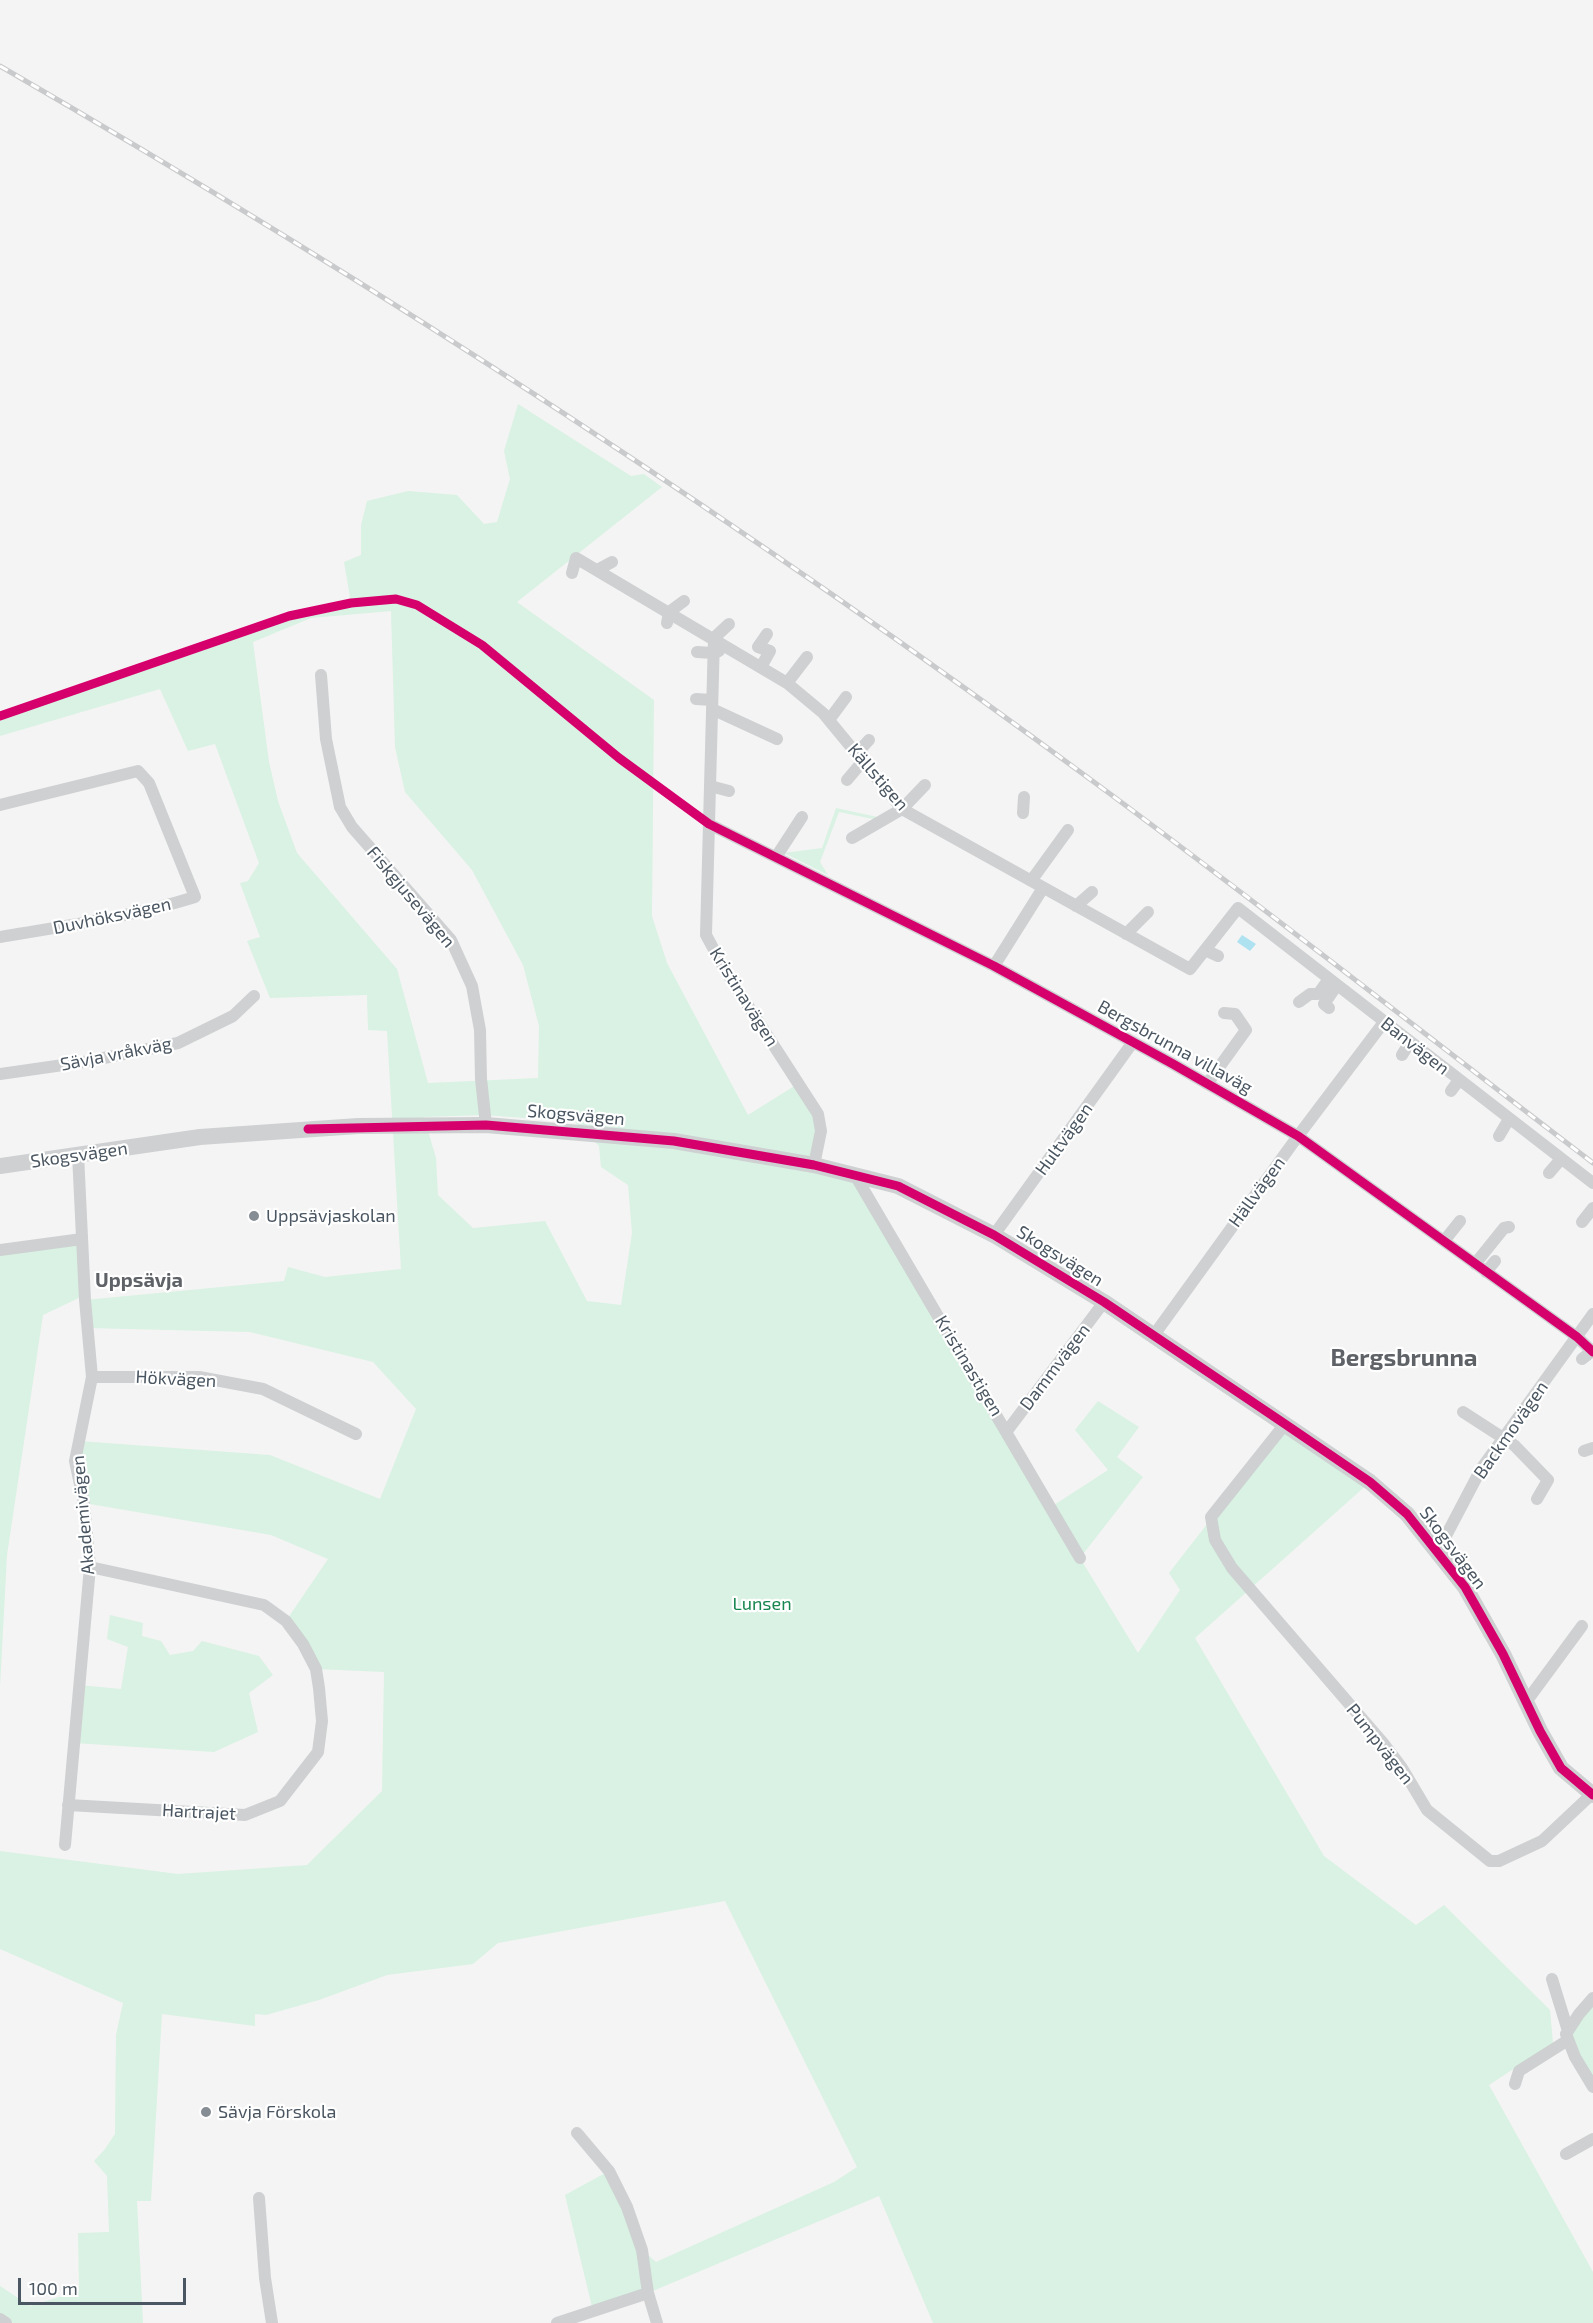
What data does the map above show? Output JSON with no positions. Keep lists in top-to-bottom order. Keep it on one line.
{"streets":{"street":["Källstigen","Fiskgjusevägen","Duvhöksvägen","Kristinavägen","Banvägen","Bergsbrunna villaväg","Sävja vråkväg","Skogsvägen","Hultvägen","Hällvägen","Kristinastigen","Dammvägen","Hökvägen","Backmovägen","Akademivägen","Pumpvägen","Hartrajet"]},"crossings":[["Källstigen","Kristinavägen"],["Källstigen","Banvägen"],["Fiskgjusevägen","Skogsvägen"],["Kristinavägen","Bergsbrunna villaväg"],["Kristinavägen","Skogsvägen"],["Banvägen","Hällvägen"],["Bergsbrunna villaväg","Hultvägen"],["Bergsbrunna villaväg","Hällvägen"],["Bergsbrunna villaväg","Backmovägen"],["Skogsvägen","Hultvägen"],["Skogsvägen","Hällvägen"],["Skogsvägen","Kristinastigen"],["Skogsvägen","Dammvägen"],["Skogsvägen","Backmovägen"],["Skogsvägen","Akademivägen"],["Skogsvägen","Pumpvägen"],["Kristinastigen","Dammvägen"],["Hökvägen","Akademivägen"],["Akademivägen","Hartrajet"]],"districts":["Uppsävja","Bergsbrunna"],"parks":["Lunsen"],"places":["Uppsävjaskolan","Sävja Förskola"],"scale_bar":"100 m"}
